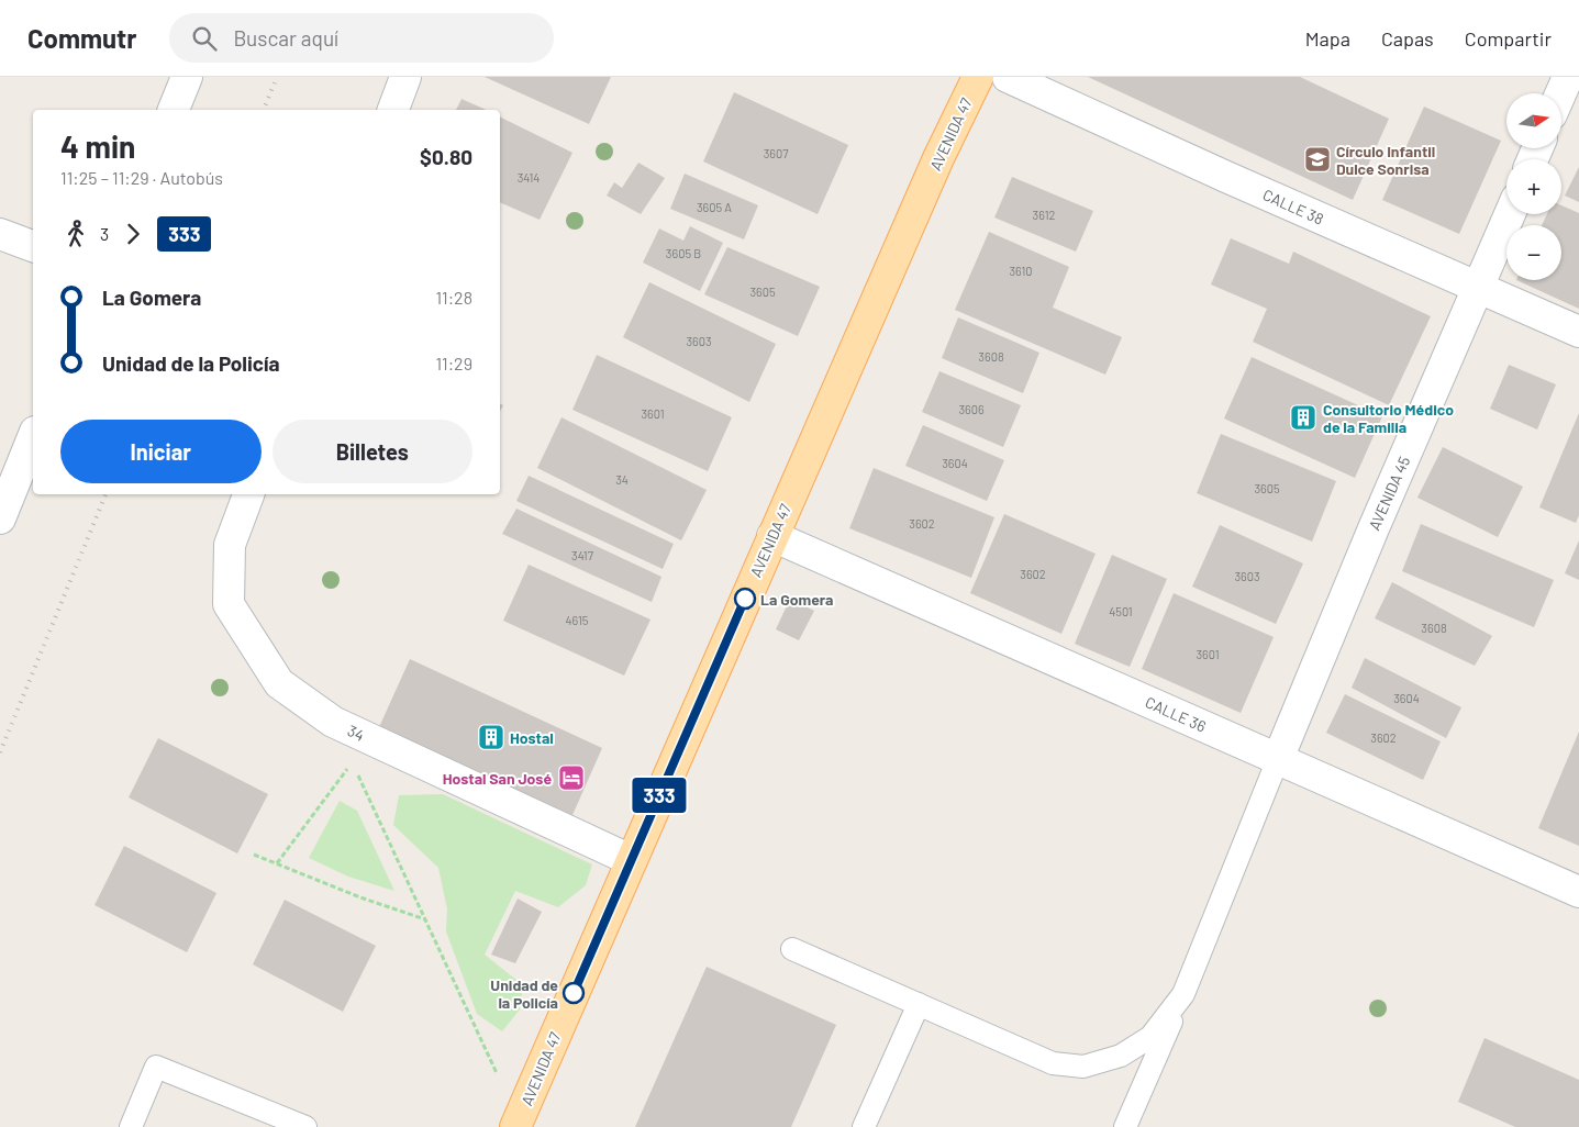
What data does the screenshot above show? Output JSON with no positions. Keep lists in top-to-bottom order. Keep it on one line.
{"streets":{"main road":["AVENIDA 47"],"street":["CALLE 38","AVENIDA 45","CALLE 36","34"]},"crossings":[["AVENIDA 47","CALLE 36"],["AVENIDA 47","34"],["CALLE 38","AVENIDA 45"],["AVENIDA 45","CALLE 36"]],"places":{"school or university":["Círculo Infantil Dulce Sonrisa"],"building":["Consultorio Médico de la Familia","Hostal"],"other":["La Gomera","Unidad de la Policía"],"hotel":["Hostal San José"]},"lines":["bus line 333"],"house_numbers":["3607","3414","3605 A","3612","3605 B","3610","3605","3603","3608","3606","3601","3604","34","3605","3602","3417","3602","3603","4501","4615","3608","3601","3604","3602"],"north":"right","page":{"header":"Commutr","search":"Buscar aquí","nav":["Mapa","Capas","Compartir"],"on_map":"333","map_buttons":["+","−"],"heading":["4 min","11:25 – 11:29 · Autobús","$0.80"],"legs":["3","333"],"list":[{"name":"La Gomera","value":"11:28"},{"name":"Unidad de la Policía","value":"11:29"}],"buttons":["Iniciar","Billetes"]}}
